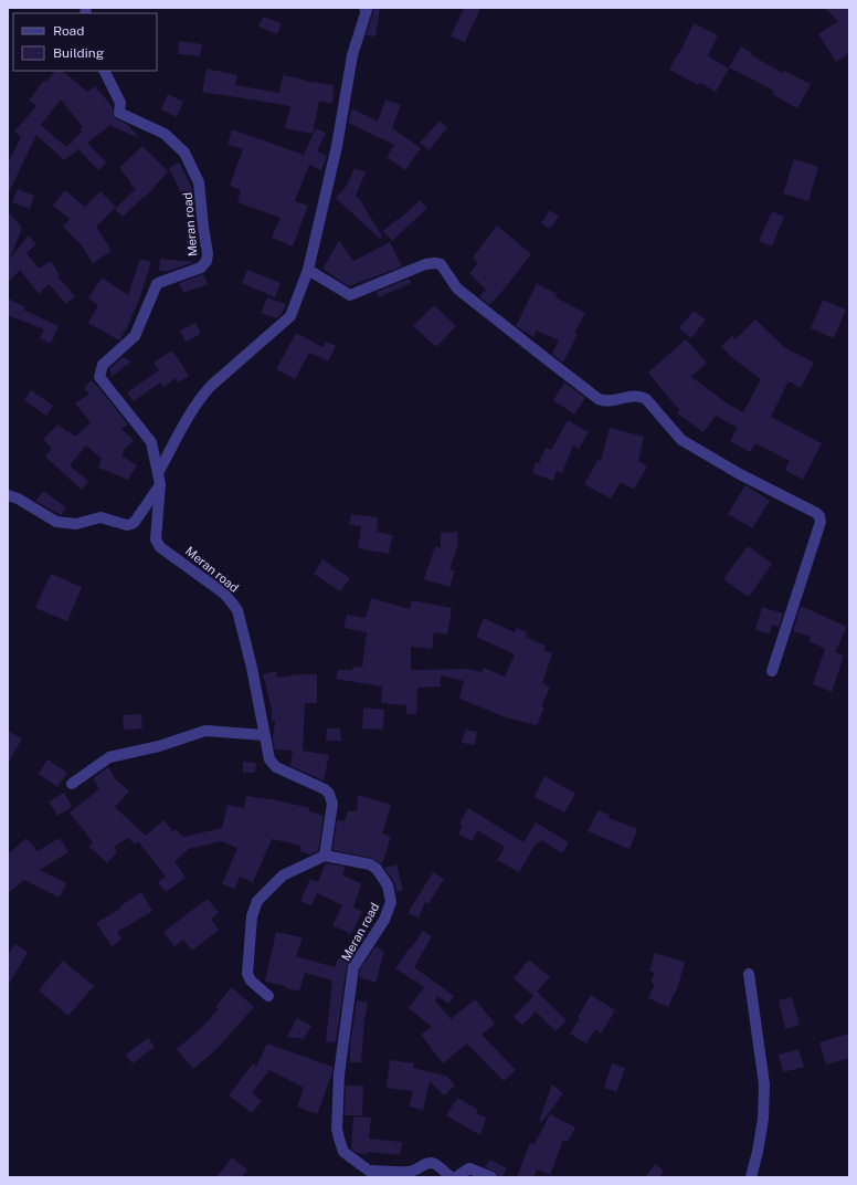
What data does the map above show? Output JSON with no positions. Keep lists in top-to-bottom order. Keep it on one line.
{"streets":{"street":["Meran road"]},"legend":["Road","Building"]}
